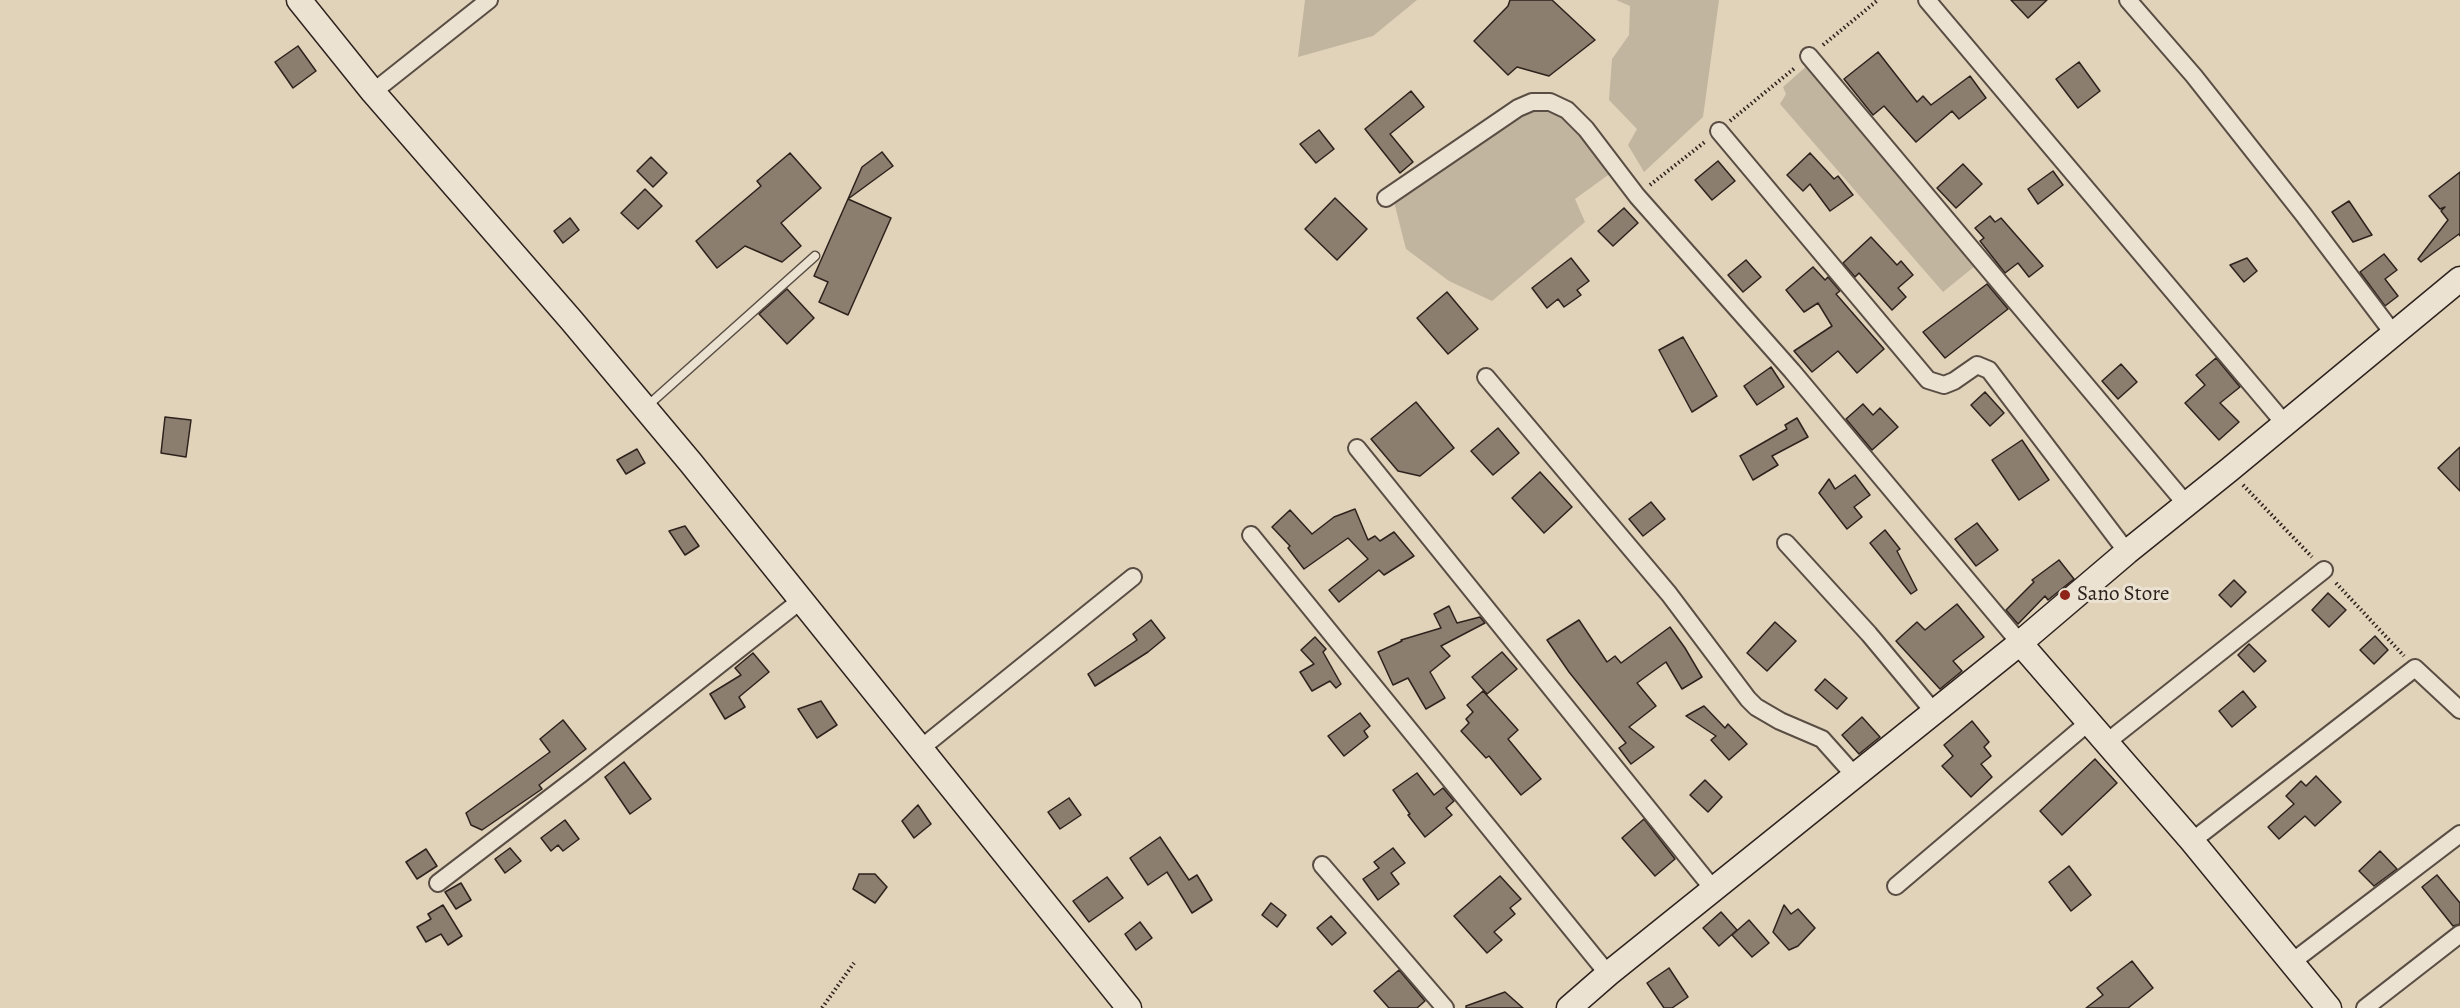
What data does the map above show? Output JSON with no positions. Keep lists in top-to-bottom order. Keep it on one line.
{"places":["Sano Store"]}
